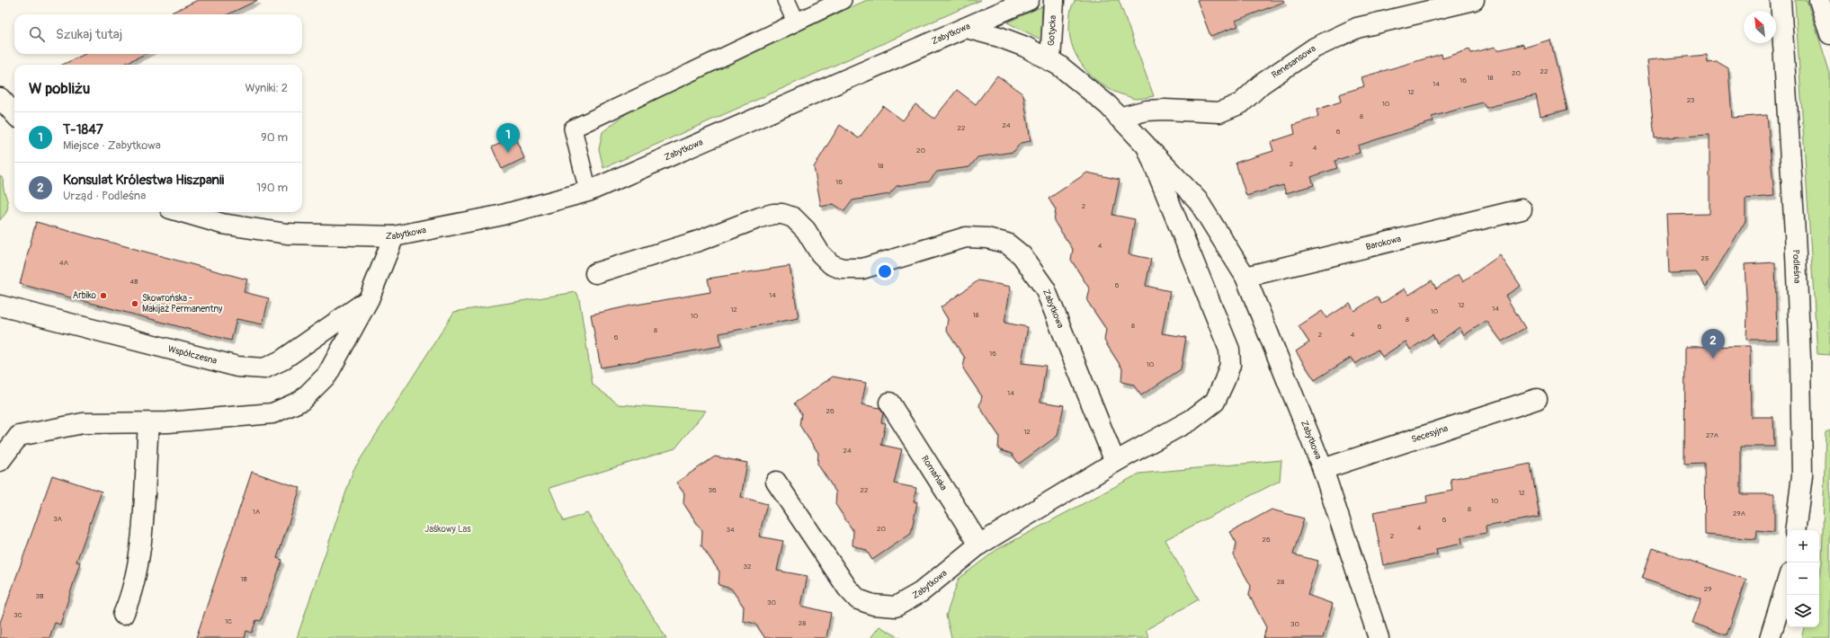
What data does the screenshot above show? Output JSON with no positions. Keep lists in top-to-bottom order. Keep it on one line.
{"streets":{"street":["Gotycka","Zabytkowa","Renesansowa","Barokowa","Podleśna","Współczesna","Secesyjna","Romańska"]},"crossings":[["Gotycka","Zabytkowa"],["Zabytkowa","Renesansowa"],["Zabytkowa","Barokowa"],["Zabytkowa","Secesyjna"],["Zabytkowa","Romańska"]],"parks":["Jaśkowy Las"],"places":["Arbiko","Skowrońska - Makijaż Permanentny"],"house_numbers":["22","20","18","16","14","12","23","10","8","24","22","6","4","20","2","18","16","2","4","25","4A","4B","6","14","12","14","12","10","18","10","8","8","6","8","2","4","6","16","10","14","26","12","27A","24","36","22","12","10","8","1A","29A","3A","6","4","20","34","2","26","32","1B","28","29","3B","30","3C","1C","28","30"],"north":"top left","page":{"search":"Szukaj tutaj","heading":["W pobliżu","Wyniki: 2"],"list":[{"mark":"1","name":"T-1847","note":"Miejsce · Zabytkowa","value":"90 m"},{"mark":"2","name":"Konsulat Królestwa Hiszpanii","note":"Urząd · Podleśna","value":"190 m"}],"pins":["1","2"],"map_buttons":["+","−"]}}
